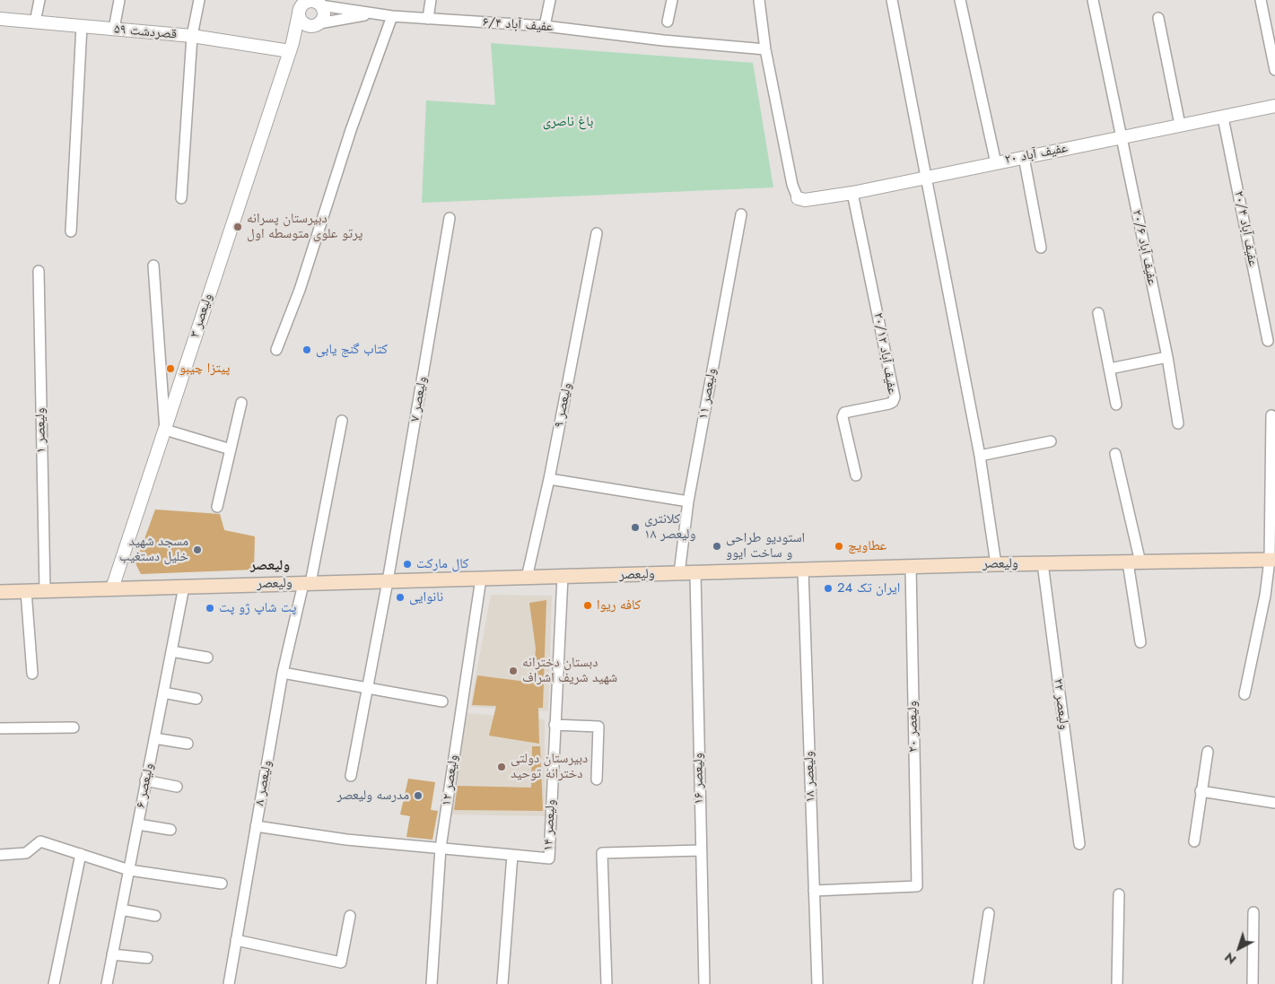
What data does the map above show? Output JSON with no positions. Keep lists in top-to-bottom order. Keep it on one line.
{"streets":{"main road":["ولیعصر"],"street":["عفیف آباد ۶/۴","۵۹ قصردشت","عفیف آباد ۲۰","عفیف آباد ۲۰/۴","عفیف آباد ۲۰/۶","۳ ولیعصر","عفیف آباد ۲۰/۱۲","۱۱ ولیعصر","۷ ولیعصر","۹ ولیعصر","۱ ولیعصر","۲۲ ولیعصر","۲۰ ولیعصر","۱۸ ولیعصر","۱۶ ولیعصر","۱۲ ولیعصر","۸ ولیعصر","۶ ولیعصر","۱۴ ولیعصر"]},"crossings":[["عفیف آباد ۶/۴","۳ ولیعصر"],["۵۹ قصردشت","۳ ولیعصر"],["عفیف آباد ۲۰","عفیف آباد ۲۰/۴"],["عفیف آباد ۲۰","عفیف آباد ۲۰/۶"],["عفیف آباد ۲۰","عفیف آباد ۲۰/۱۲"],["۳ ولیعصر","ولیعصر"],["۱۱ ولیعصر","ولیعصر"],["۷ ولیعصر","ولیعصر"],["۹ ولیعصر","ولیعصر"],["۱ ولیعصر","ولیعصر"],["ولیعصر","۲۲ ولیعصر"],["ولیعصر","۲۰ ولیعصر"],["ولیعصر","۱۸ ولیعصر"],["ولیعصر","۱۶ ولیعصر"],["ولیعصر","۱۲ ولیعصر"],["ولیعصر","۸ ولیعصر"],["ولیعصر","۶ ولیعصر"],["ولیعصر","۱۴ ولیعصر"],["۲۰ ولیعصر","۱۸ ولیعصر"]],"districts":["ولیعصر"],"parks":["باغ ناصری"],"places":["دبیرستان پسرانه پرتو علوی متوسطه اول","کتاب گنج یابی","پیتزا چیبو","کلانتری ۱۸ ولیعصر","استودیو طراحی و ساخت ایوو","عطاویچ","مسجد شهید خلیل دستغیب","کال مارکت","ایران تک 24","نانوایی","کافه ریوا","پت شاپ ژو پت","دبستان دخترانه شهید شریف اشراف","دبیرستان دولتی دخترانه توحید","مدرسه ولیعصر"],"north":"bottom left"}
